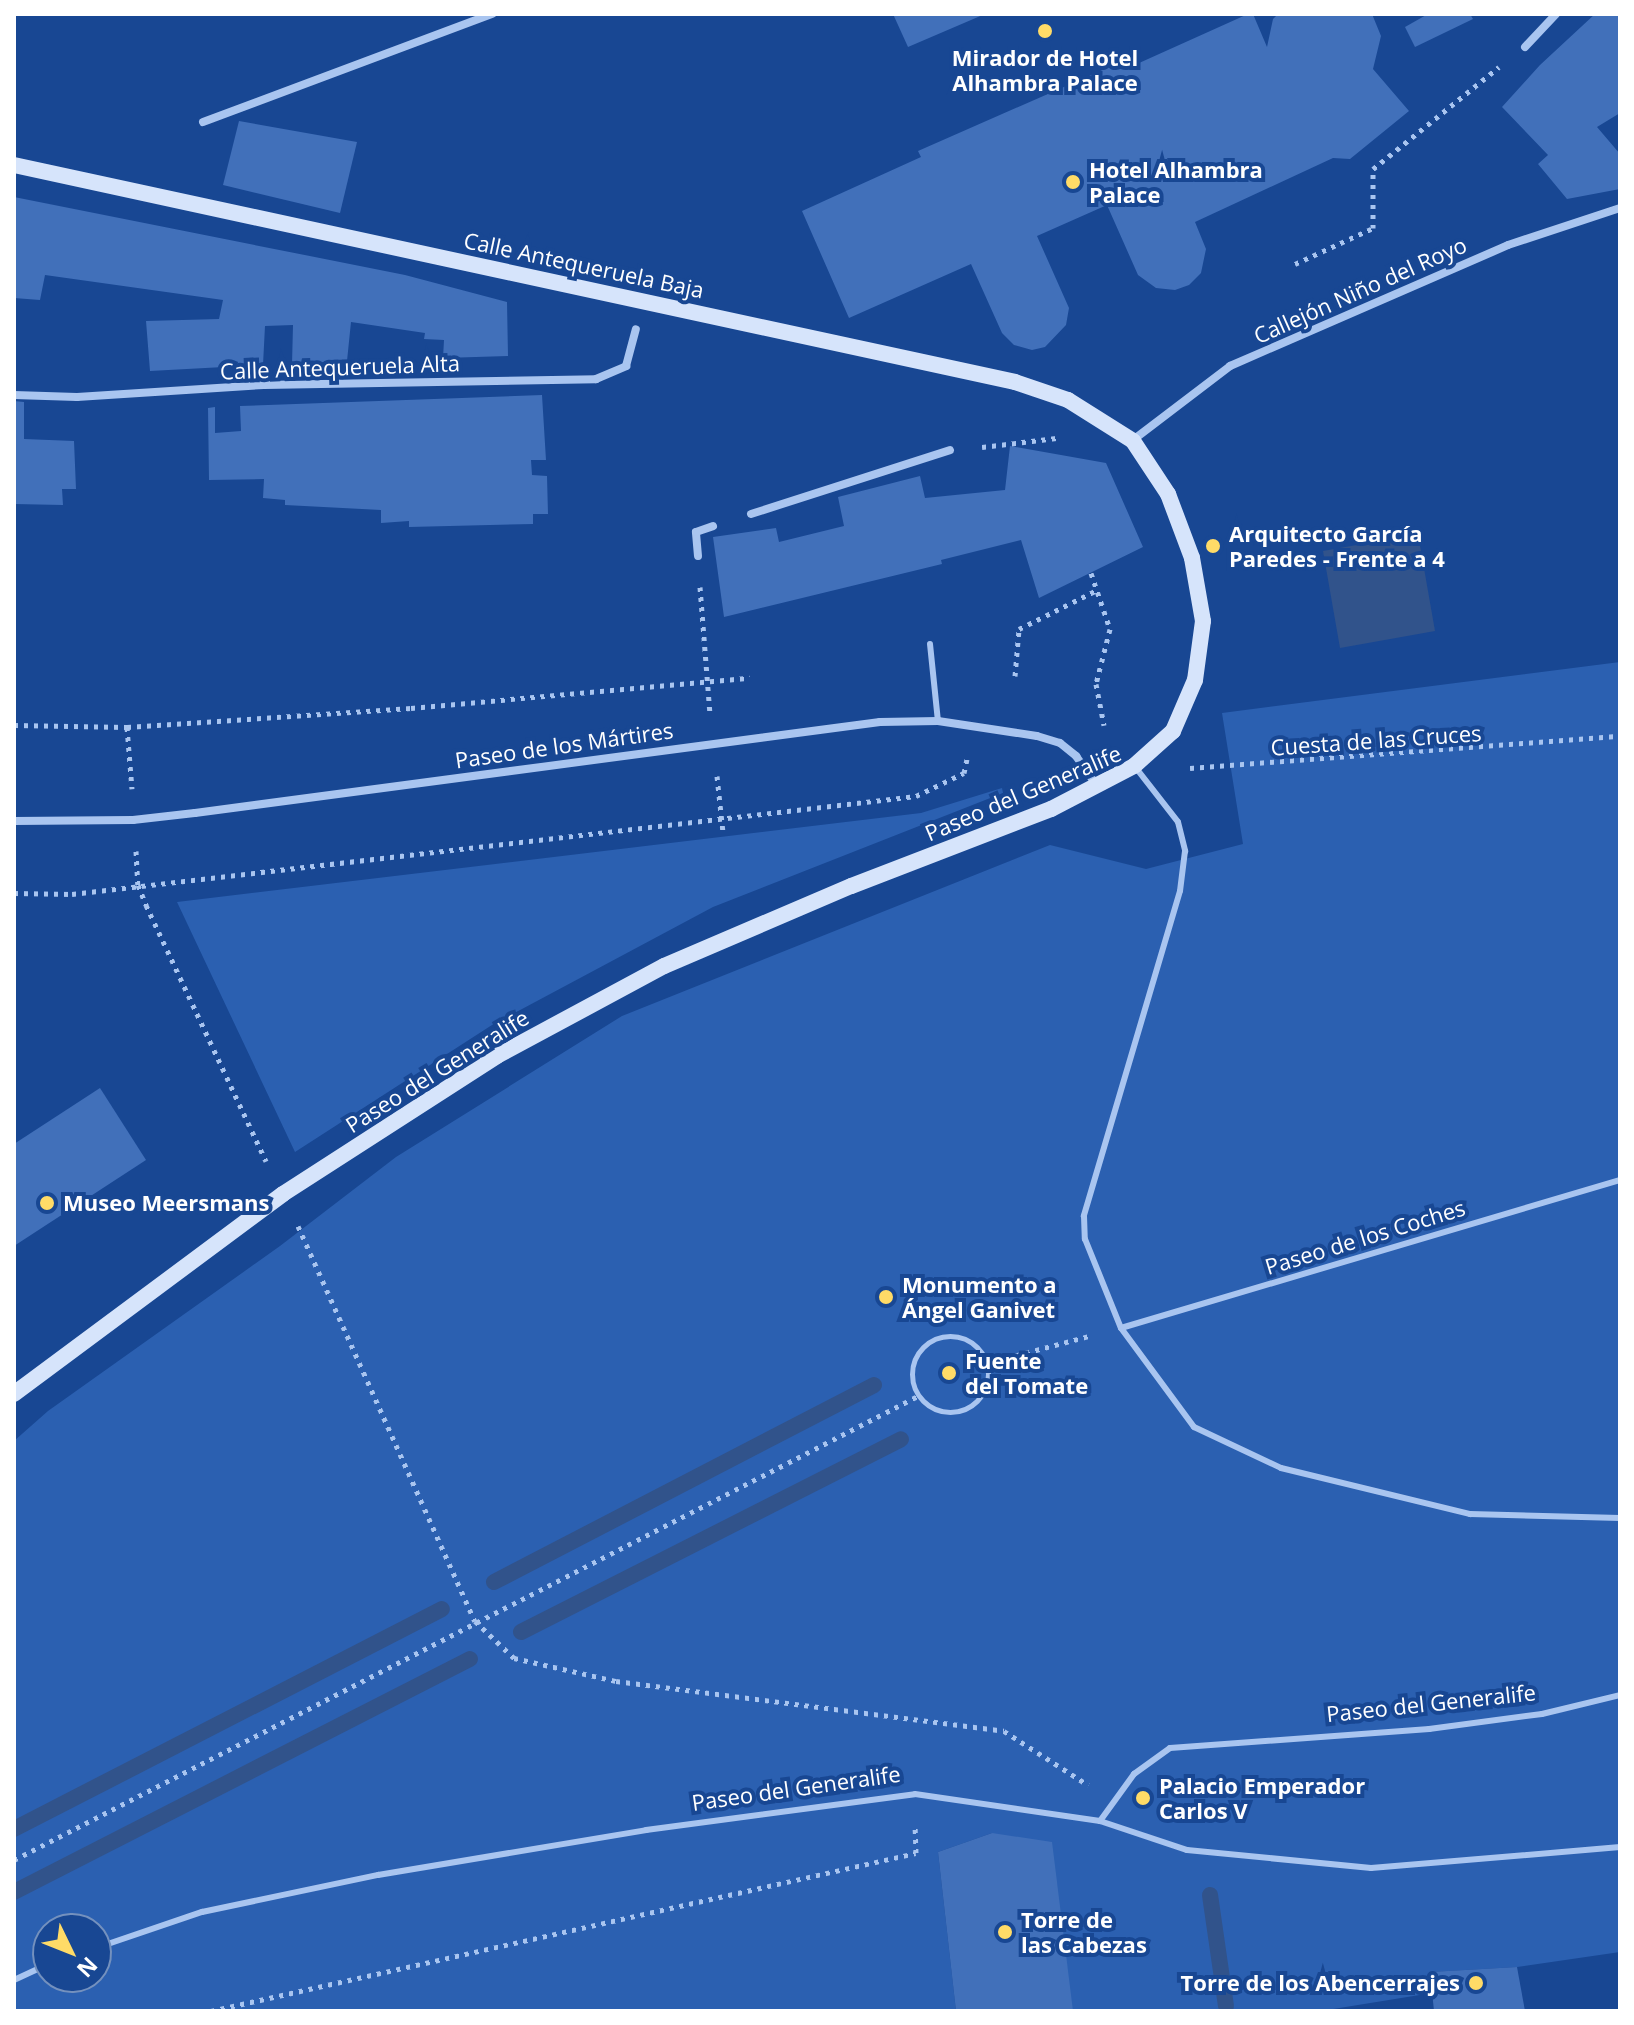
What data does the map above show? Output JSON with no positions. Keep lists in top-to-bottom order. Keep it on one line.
{"streets":{"street":["Calle Antequeruela Baja","Callejón Niño del Royo","Calle Antequeruela Alta","Paseo de los Mártires","Paseo del Generalife"],"lane":["Paseo de los Coches"],"path":["Cuesta de las Cruces"]},"crossings":[["Calle Antequeruela Baja","Callejón Niño del Royo"],["Cuesta de las Cruces","Paseo del Generalife"],["Paseo de los Mártires","Paseo del Generalife"],["Paseo del Generalife","Paseo de los Coches"]],"places":["Mirador de Hotel Alhambra Palace","Hotel Alhambra Palace","Arquitecto García Paredes - Frente a 4","Museo Meersmans","Monumento a Ángel Ganivet","Fuente del Tomate","Palacio Emperador Carlos V","Torre de las Cabezas","Torre de los Abencerrajes"],"north":"bottom right"}
